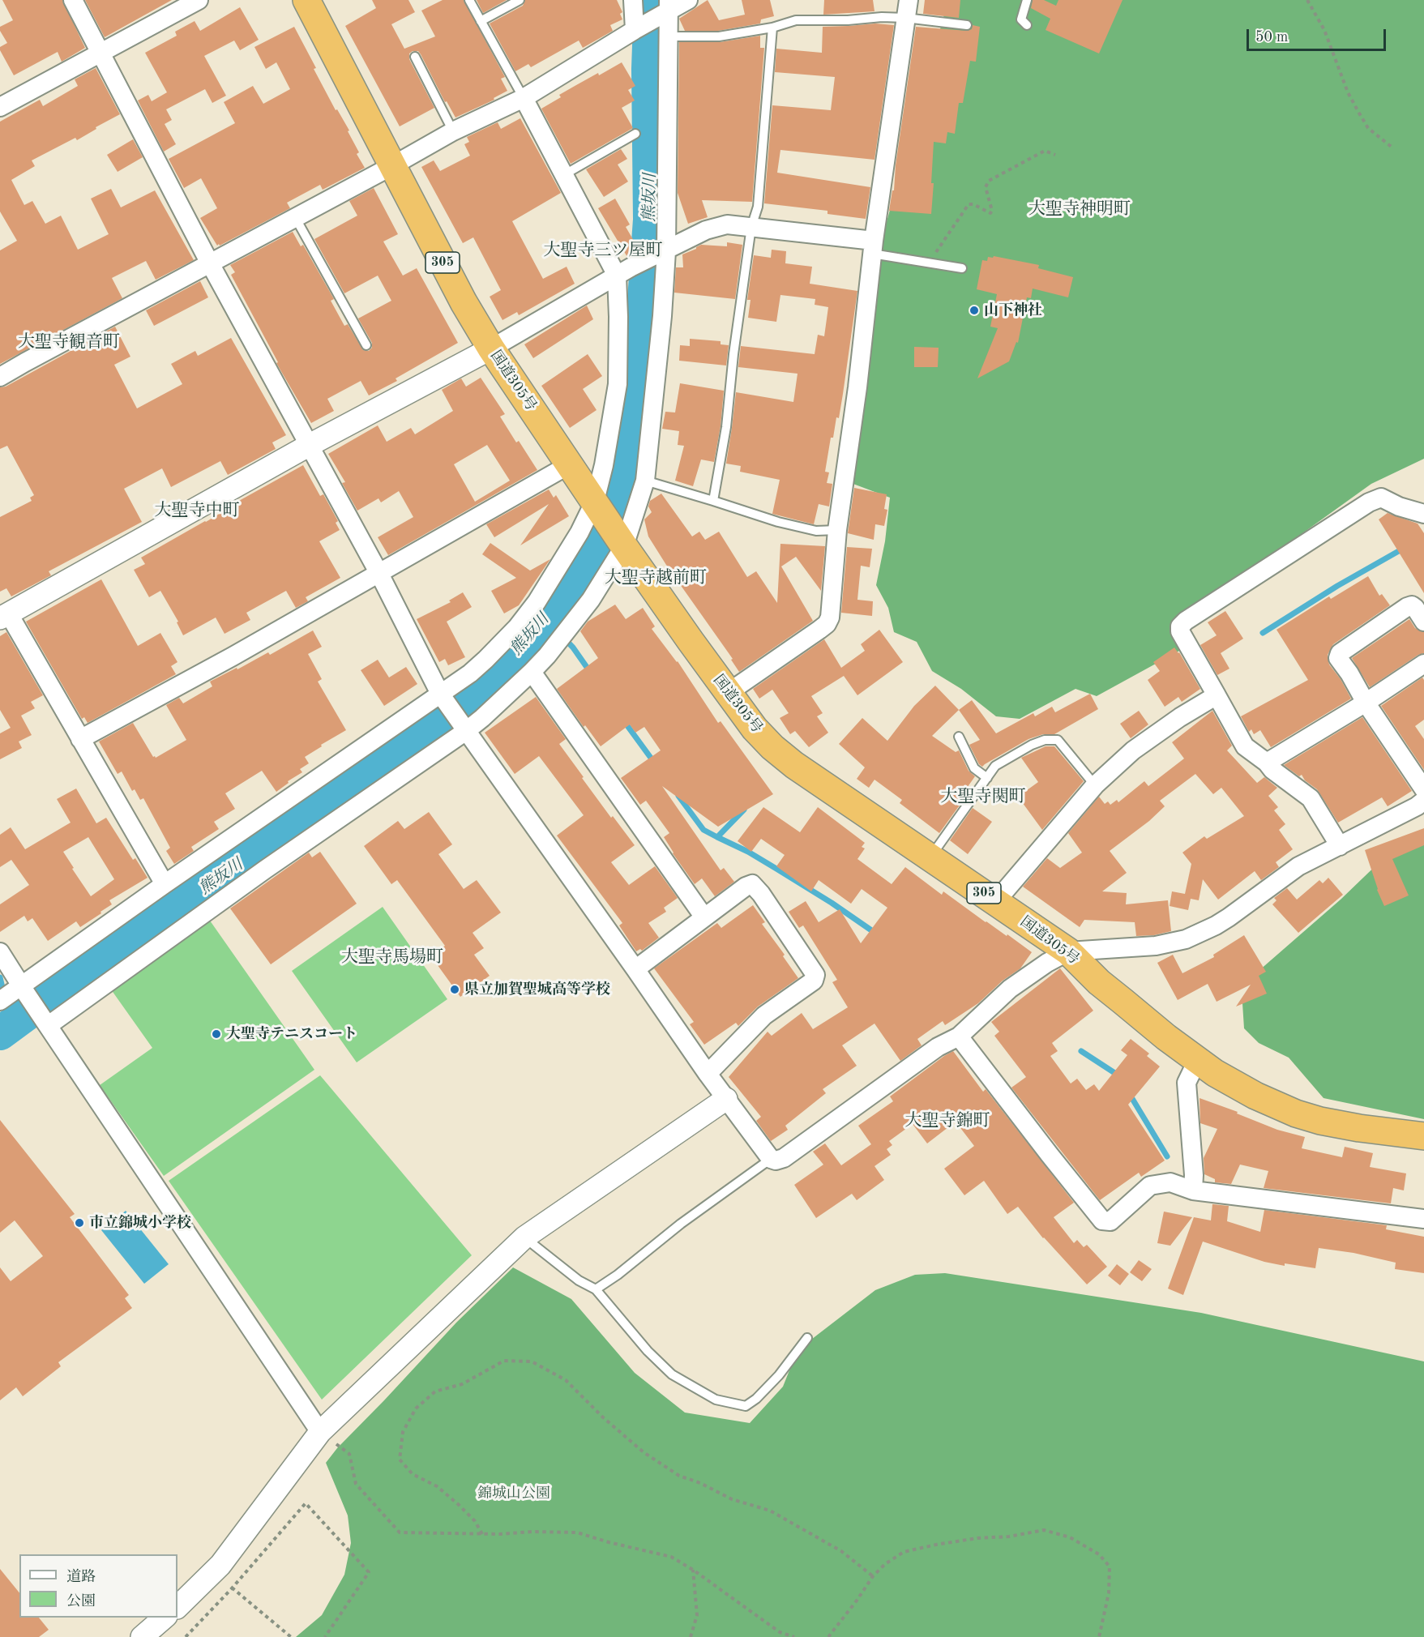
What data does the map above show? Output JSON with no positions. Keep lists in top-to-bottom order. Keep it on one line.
{"streets":{"highway":["305","国道305号"]},"districts":["大聖寺神明町","大聖寺三ツ屋町","大聖寺観音町","大聖寺中町","大聖寺越前町","大聖寺関町","大聖寺馬場町","大聖寺錦町"],"water":["熊坂川"],"parks":["錦城山公園"],"places":["山下神社","県立加賀聖城高等学校","大聖寺テニスコート","市立錦城小学校"],"legend":["道路","公園"],"scale_bar":"50 m"}
